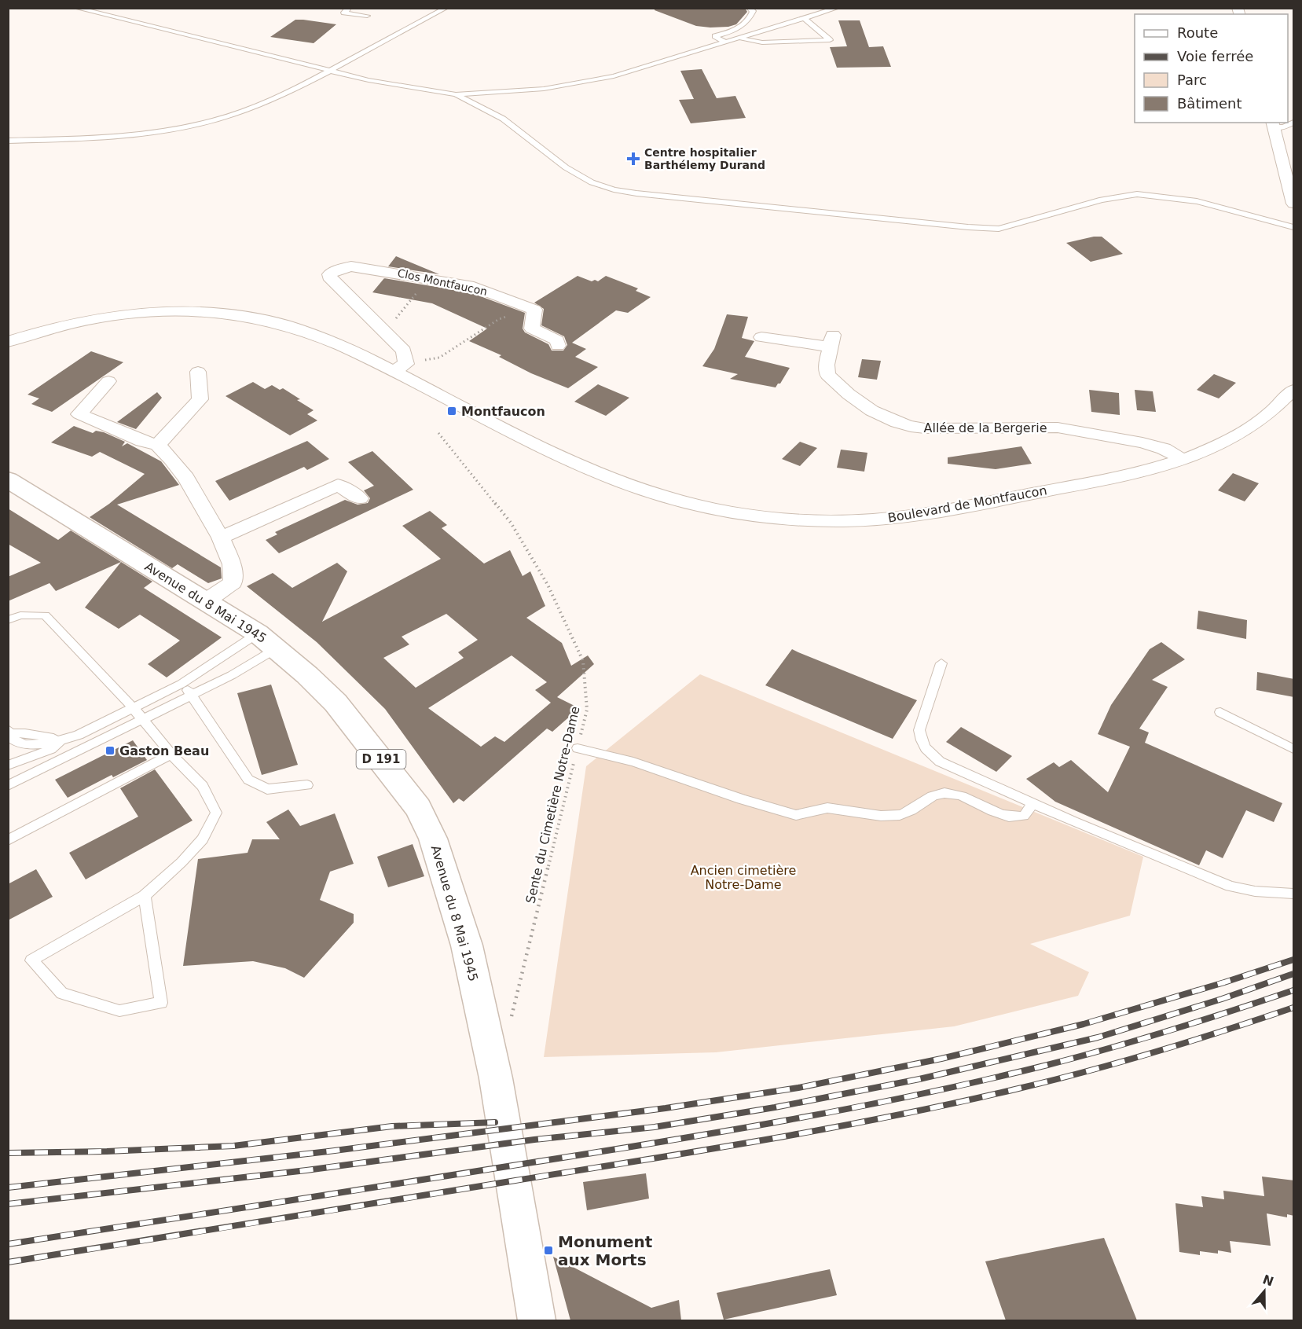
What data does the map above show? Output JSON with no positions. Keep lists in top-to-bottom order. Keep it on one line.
{"streets":{"main road":["Avenue du 8 Mai 1945","D 191"],"street":["Clos Montfaucon","Allée de la Bergerie","Boulevard de Montfaucon"],"path":["Sente du Cimetière Notre-Dame"]},"crossings":[["Allée de la Bergerie","Boulevard de Montfaucon"]],"parks":["Ancien cimetière Notre-Dame"],"places":{"health":["Centre hospitalier Barthélemy Durand"],"transit":["Montfaucon","Gaston Beau","Monument aux Morts"]},"legend":["Route","Voie ferrée","Parc","Bâtiment"],"north":"top"}
